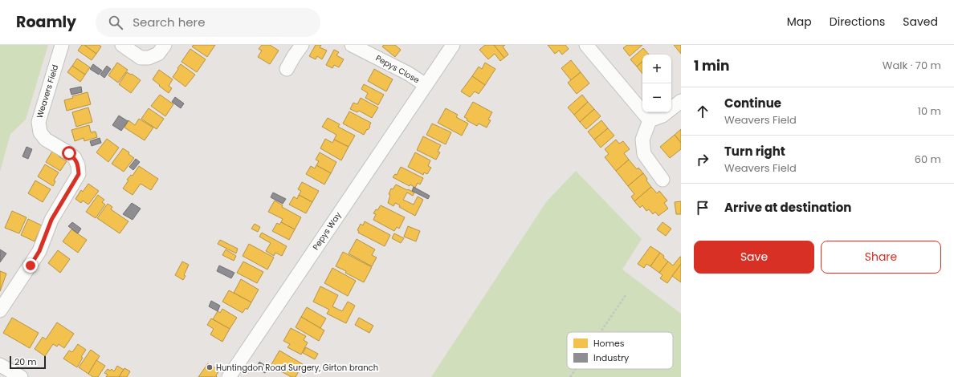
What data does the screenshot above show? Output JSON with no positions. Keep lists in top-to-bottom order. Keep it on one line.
{"streets":{"street":["Pepys Close","Weavers Field","Pepys Way"]},"crossings":[["Pepys Close","Pepys Way"]],"places":["Huntingdon Road Surgery, Girton branch"],"legend":["Homes","Industry"],"scale_bar":"20 m","page":{"header":"Roamly","search":"Search here","nav":["Map","Directions","Saved"],"heading":["1 min","Walk · 70 m"],"map_buttons":["+","−"],"list":[["Continue","Weavers Field","10 m"],["Turn right","Weavers Field","60 m"],"Arrive at destination"],"buttons":["Save","Share"],"scale":"20 m"}}
